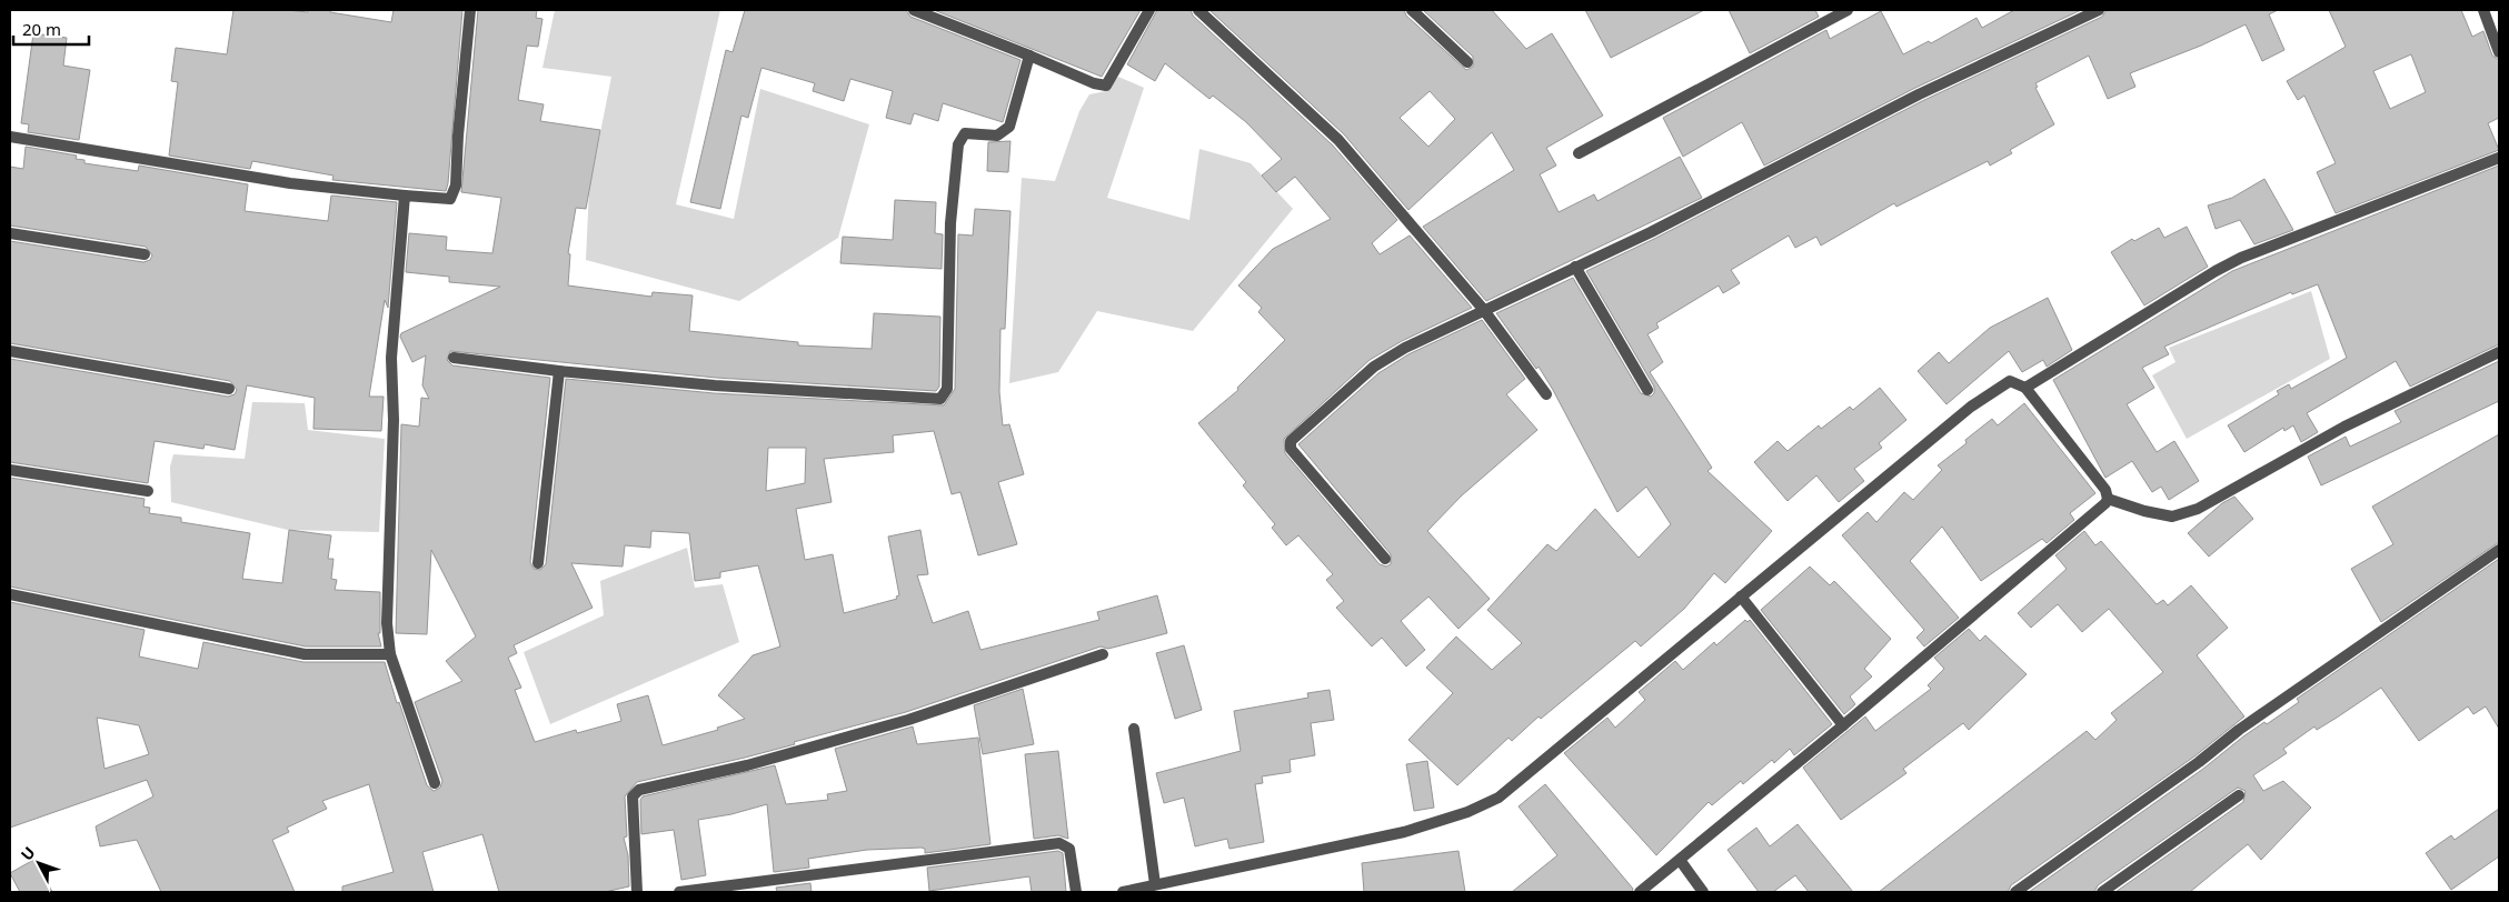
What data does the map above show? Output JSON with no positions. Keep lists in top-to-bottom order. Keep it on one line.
{"scale_bar":"20 m","north":"top left"}
